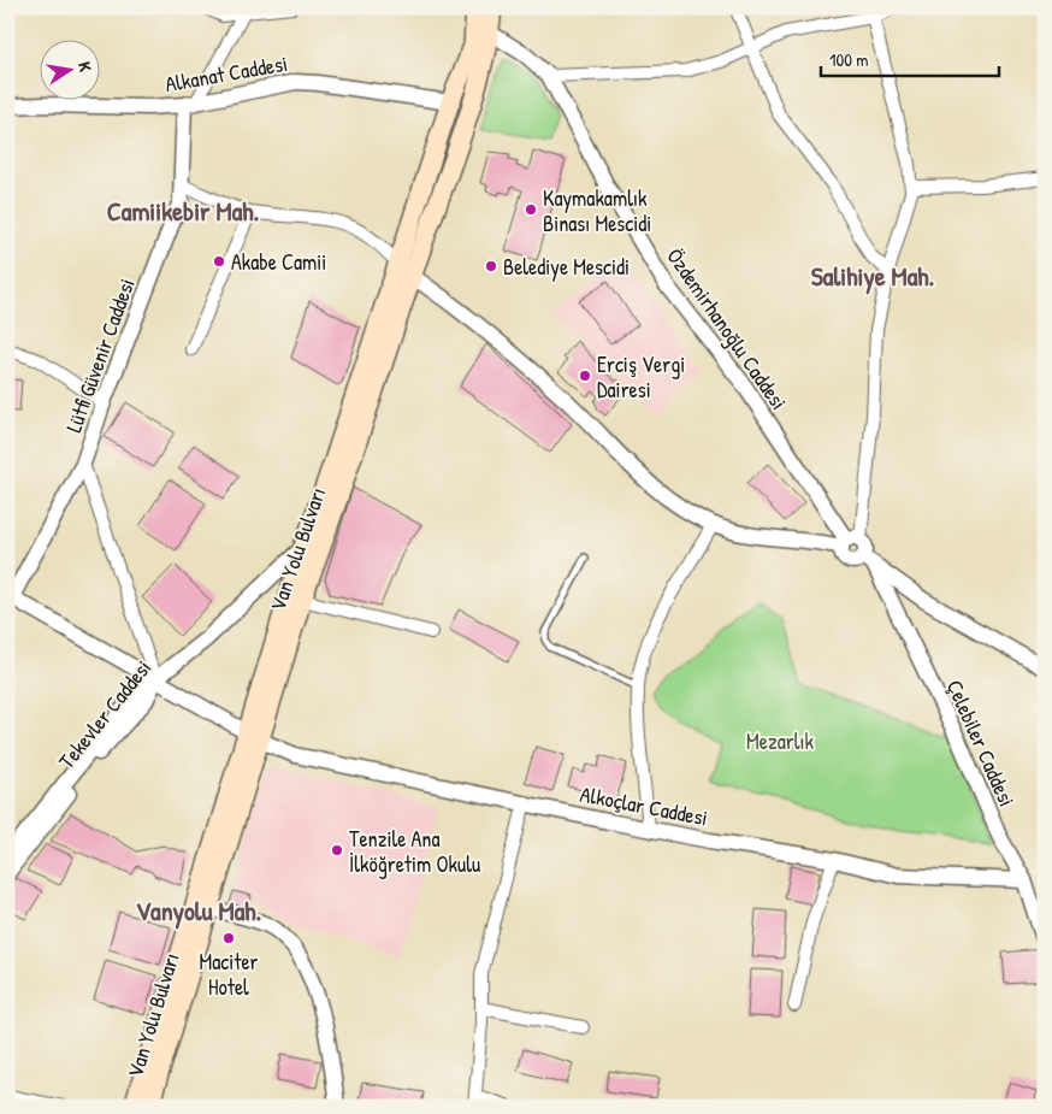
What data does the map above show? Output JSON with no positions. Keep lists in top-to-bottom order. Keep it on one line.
{"streets":{"main road":["Van Yolu Bulvarı"],"street":["Alkanat Caddesi","Özdemirhanoğlu Caddesi","Lütfi Güvenir Caddesi","Tekevler Caddesi","Çelebiler Caddesi","Alkoçlar Caddesi"]},"crossings":[["Alkanat Caddesi","Lütfi Güvenir Caddesi"],["Özdemirhanoğlu Caddesi","Van Yolu Bulvarı"],["Özdemirhanoğlu Caddesi","Çelebiler Caddesi"],["Lütfi Güvenir Caddesi","Alkoçlar Caddesi"],["Van Yolu Bulvarı","Alkoçlar Caddesi"],["Tekevler Caddesi","Alkoçlar Caddesi"],["Çelebiler Caddesi","Alkoçlar Caddesi"]],"districts":["Camiikebir Mah.","Salihiye Mah.","Vanyolu Mah."],"parks":["Mezarlık"],"places":["Kaymakamlık Binası Mescidi","Akabe Camii","Belediye Mescidi","Erciş Vergi Dairesi","Tenzile Ana İlköğretim Okulu","Maciter Hotel"],"scale_bar":"100 m","north":"right"}
